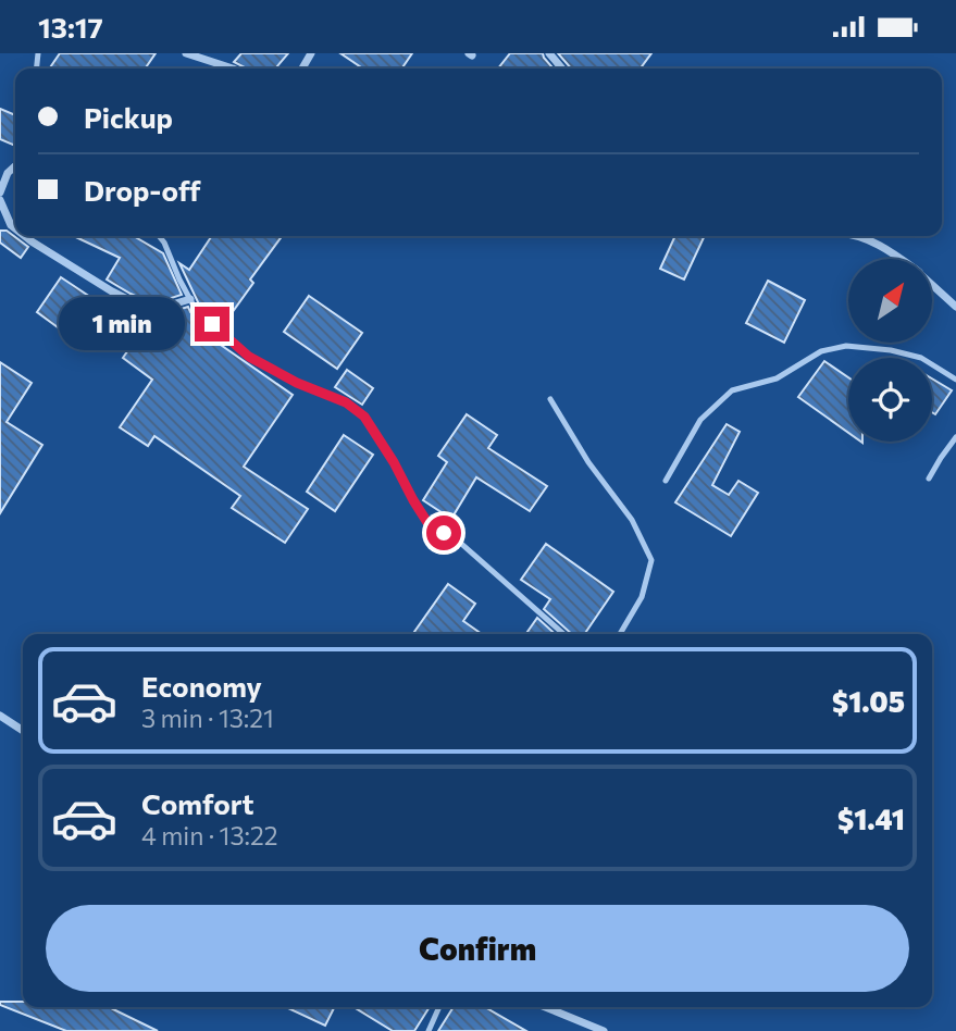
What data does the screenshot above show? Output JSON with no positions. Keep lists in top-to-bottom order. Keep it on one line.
{"north":"top right","page":{"status":"13:17","banner":["Pickup","Drop-off"],"bubble":"1 min","list":[{"name":"Economy","note":"3 min · 13:21","value":"$1.05"},{"name":"Comfort","note":"4 min · 13:22","value":"$1.41"}],"buttons":"Confirm"}}
